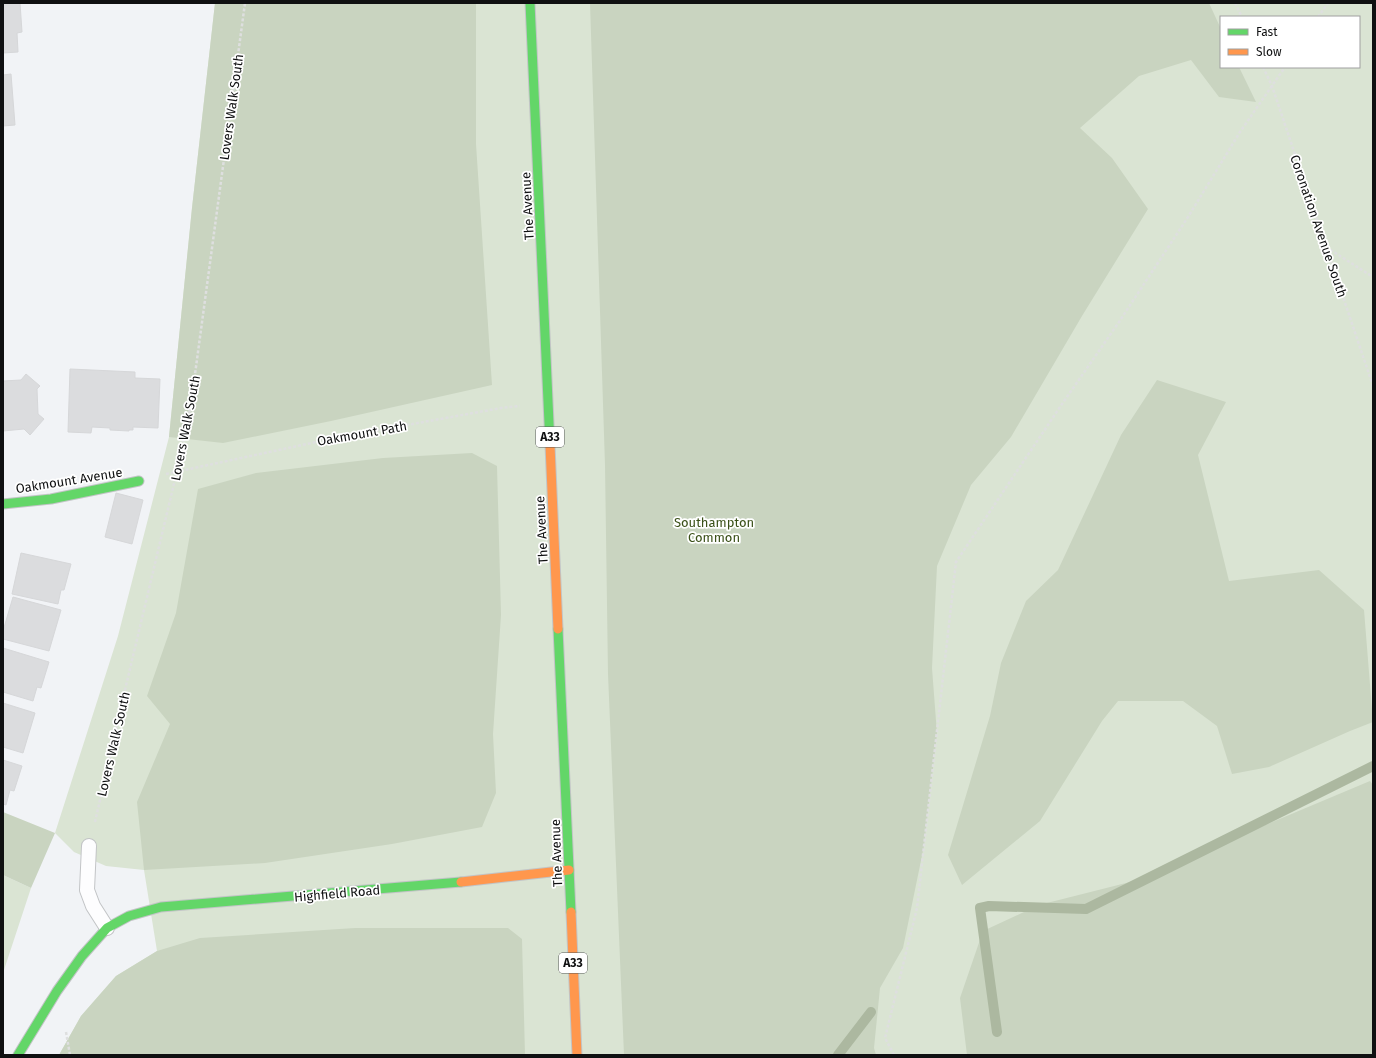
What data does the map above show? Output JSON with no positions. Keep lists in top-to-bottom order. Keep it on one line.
{"streets":{"main road":["The Avenue","A33","Oakmount Avenue","Highfield Road"],"path":["Lovers Walk South","Coronation Avenue South","Oakmount Path"]},"crossings":[["Lovers Walk South","Oakmount Path"],["The Avenue","Oakmount Path"],["The Avenue","Highfield Road"]],"parks":["Southampton Common"],"legend":["Fast","Slow"]}
